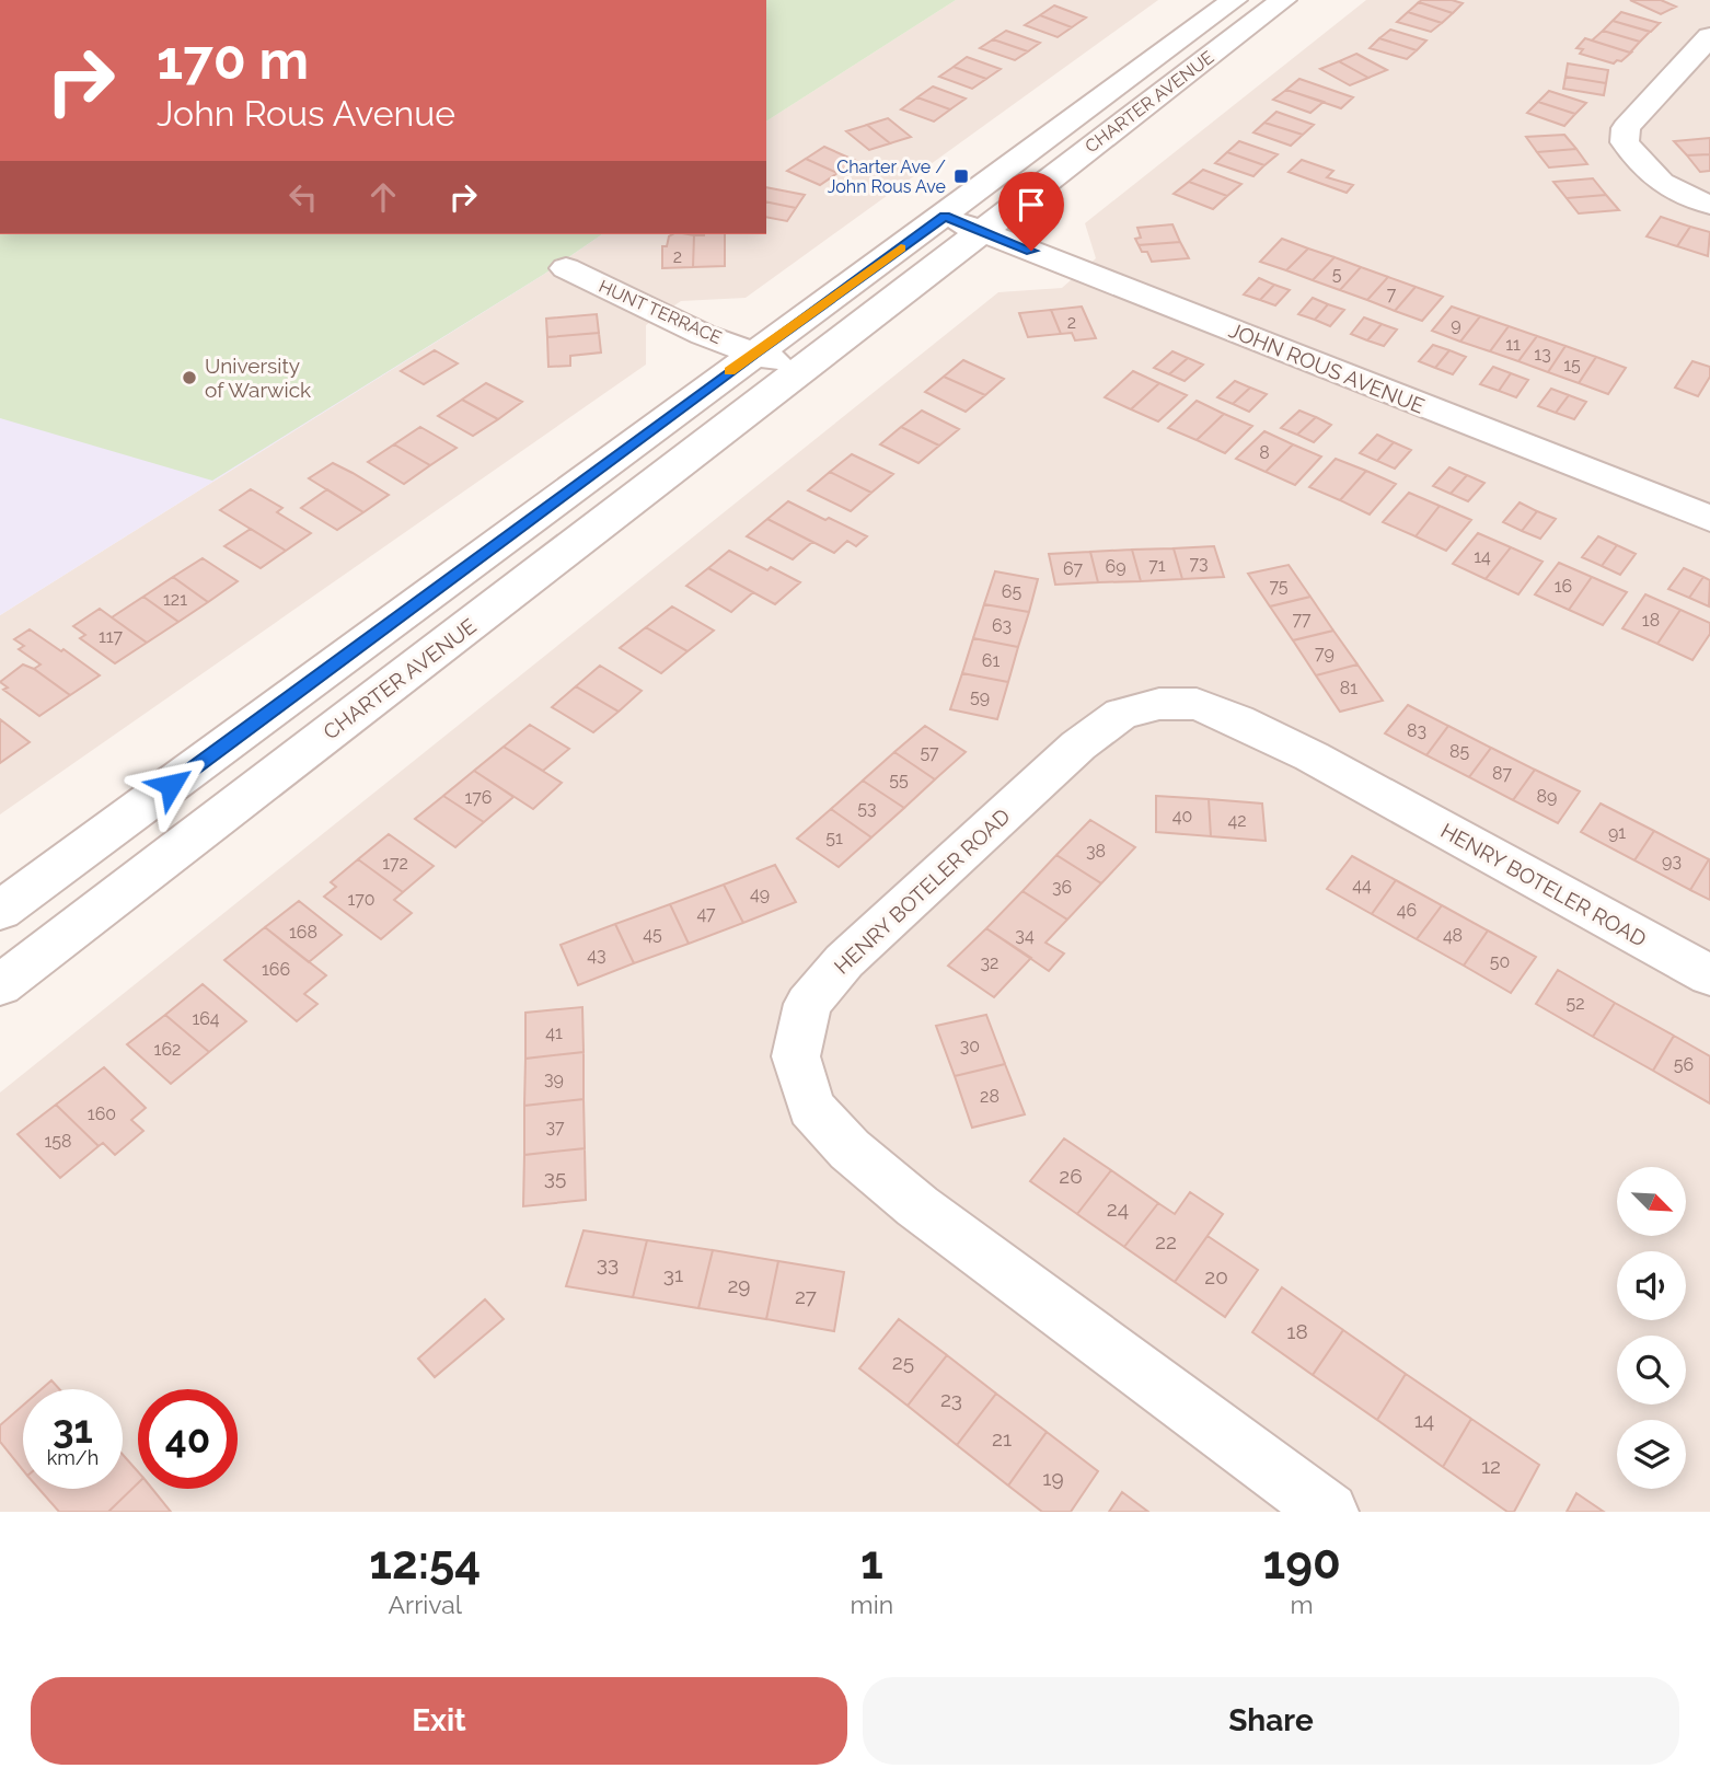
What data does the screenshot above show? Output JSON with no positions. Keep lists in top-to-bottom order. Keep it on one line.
{"streets":{"street":["CHARTER AVENUE","HUNT TERRACE","JOHN ROUS AVENUE","HENRY BOTELER ROAD"]},"crossings":[["CHARTER AVENUE","HUNT TERRACE"],["CHARTER AVENUE","JOHN ROUS AVENUE"]],"places":{"transit":["Charter Ave / John Rous Ave"],"other":["University of Warwick"]},"house_numbers":["2","5","7","2","9","11","13","15","8","14","73","71","69","67","75","16","65","121","77","18","63","117","79","61","81","59","83","85","57","87","55","89","176","53","40","42","91","51","38","93","172","44","36","49","170","46","47","168","45","34","48","43","50","32","166","52","164","41","30","162","56","39","28","160","37","158","26","35","24","22","33","31","20","29","27","18","25","23","14","21","12","19"],"north":"bottom right","page":{"turn":["170 m","John Rous Avenue"],"speed":"31 km/h","limit":"40","eta":["12:54","Arrival","1","min","190","m"],"buttons":["Exit","Share"]}}
